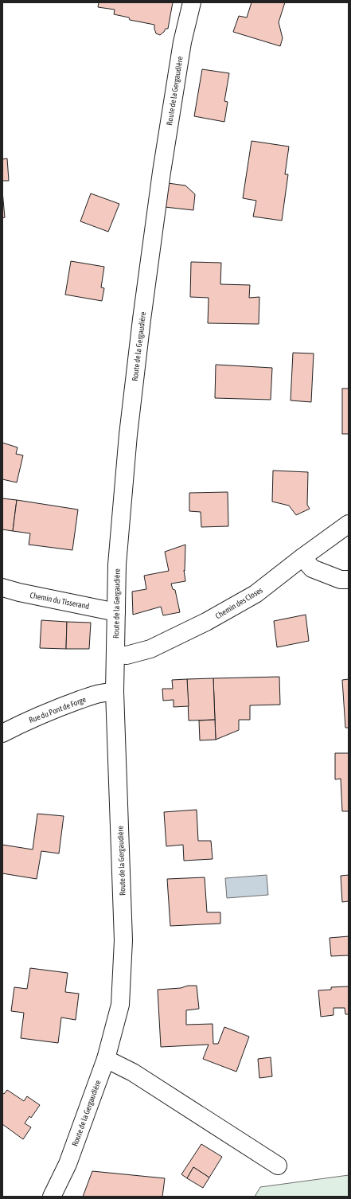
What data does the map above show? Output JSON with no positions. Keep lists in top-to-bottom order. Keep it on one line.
{"streets":{"street":["Route de la Gergaudière","Chemin du Tisserand","Chemin des Closes","Rue du Pont de Forge"]},"crossings":[["Route de la Gergaudière","Chemin du Tisserand"],["Route de la Gergaudière","Chemin des Closes"],["Route de la Gergaudière","Rue du Pont de Forge"]]}
